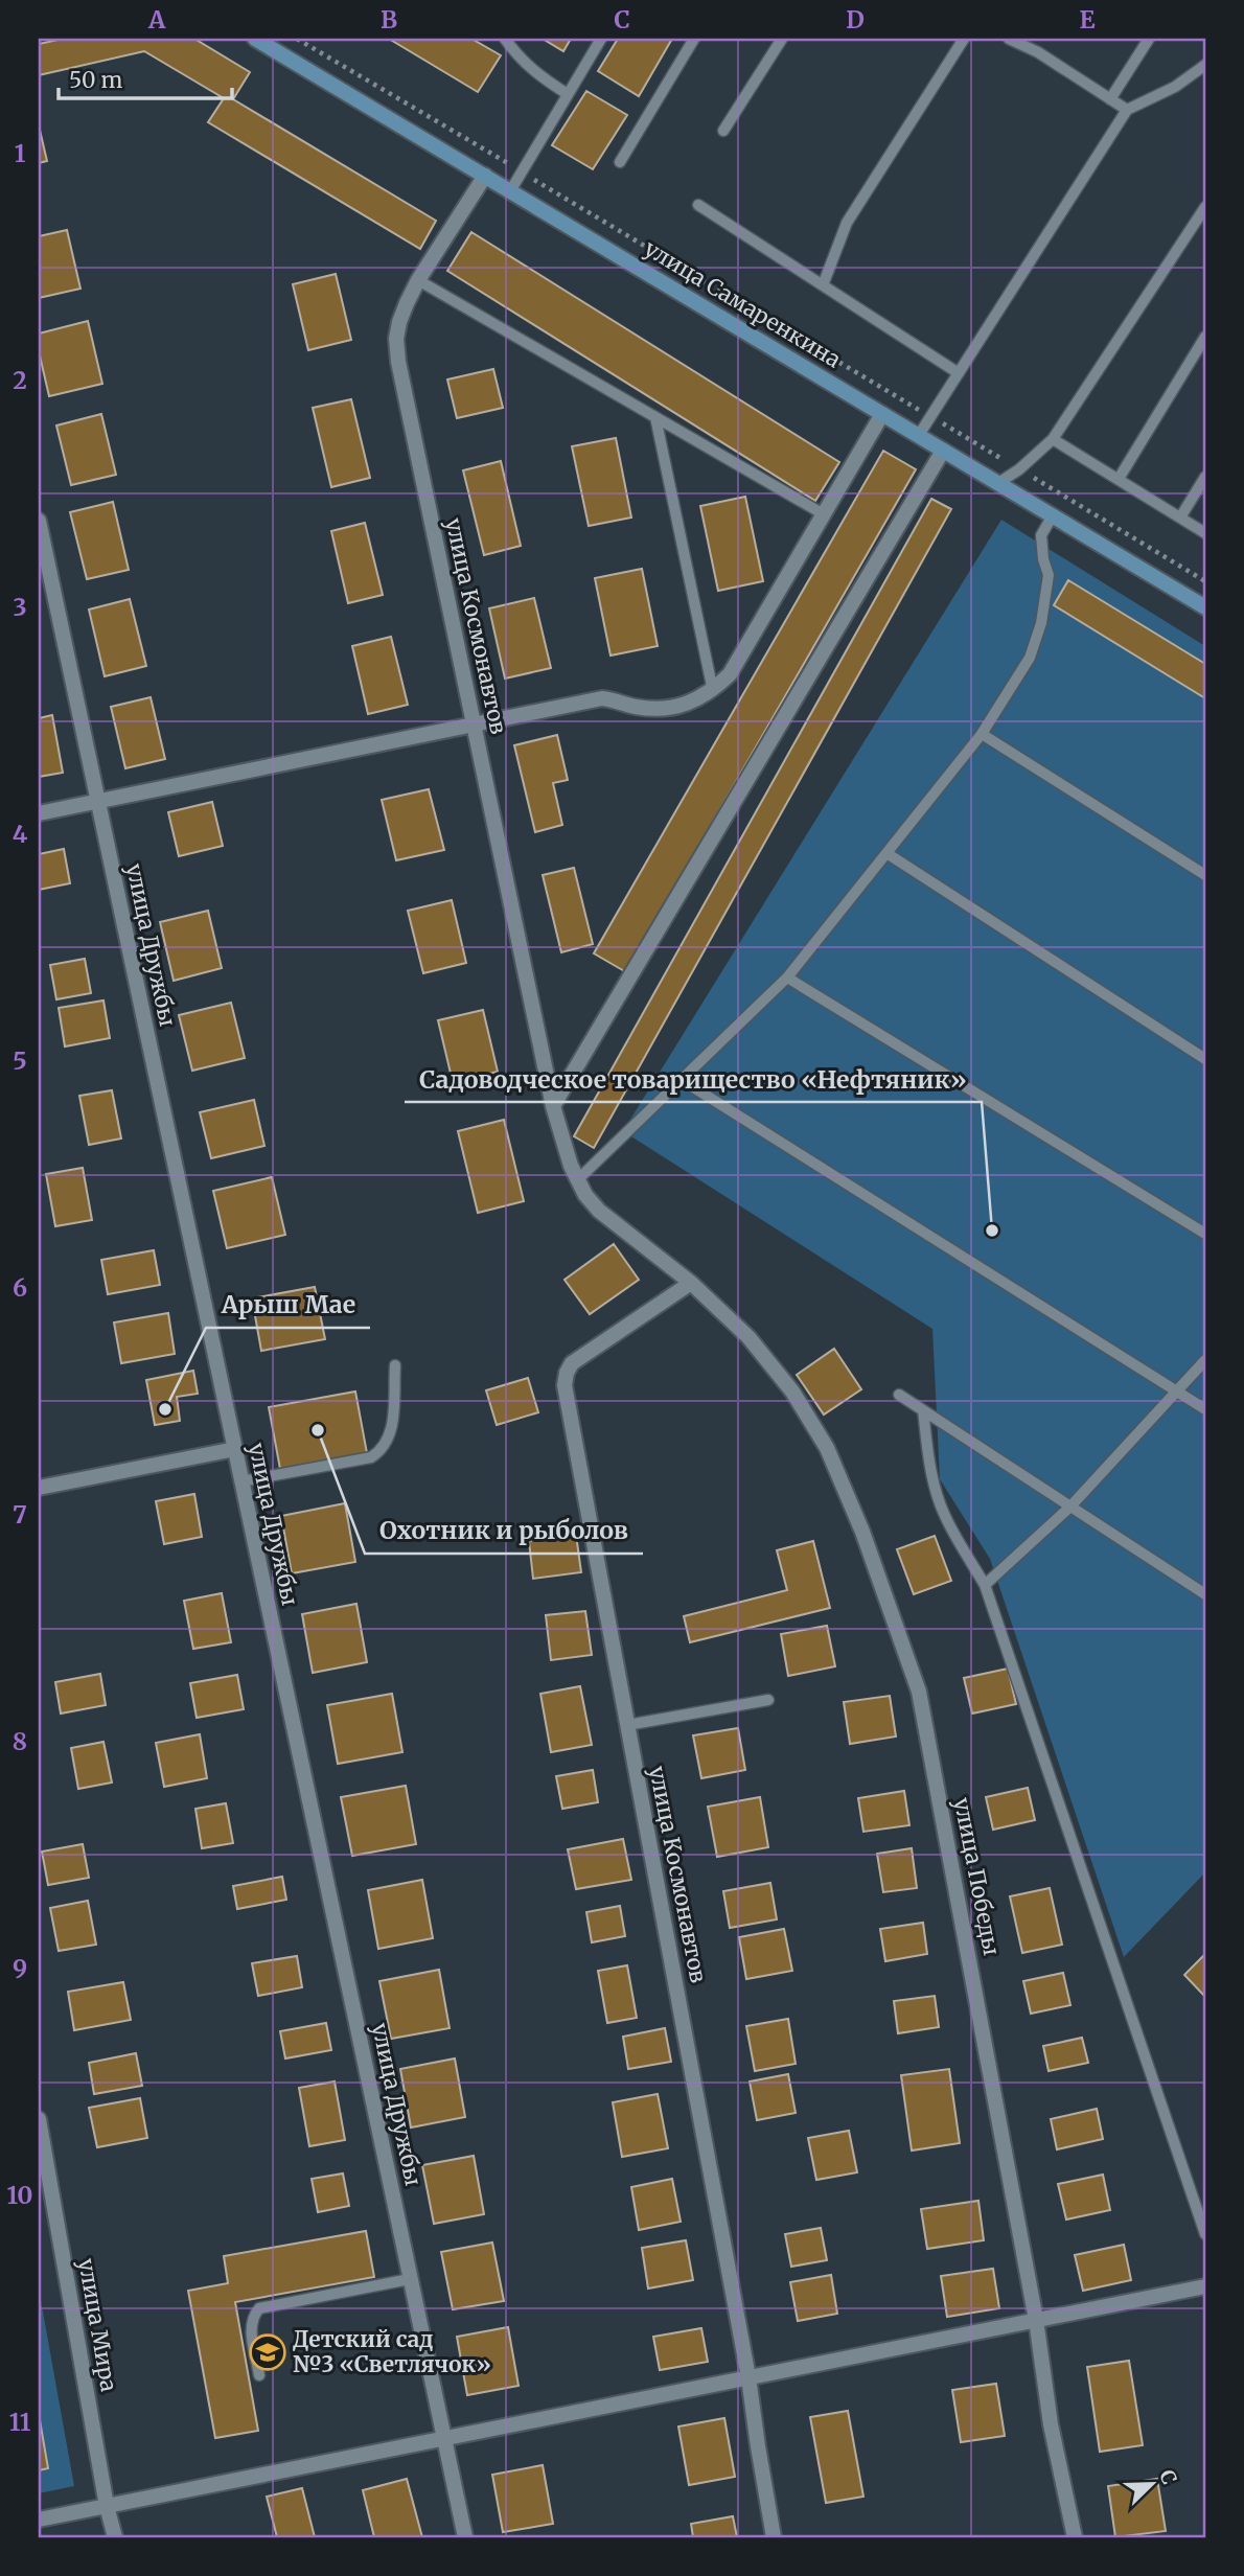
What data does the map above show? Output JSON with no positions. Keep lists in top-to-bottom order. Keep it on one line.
{"streets":{"main road":["улица Самаренкина"],"street":["улица Космонавтов","улица Дружбы","улица Победы","улица Мира"]},"crossings":[["улица Самаренкина","улица Космонавтов"],["улица Космонавтов","улица Победы"]],"places":{"other":["Садоводческое товарищество «Нефтяник»","Арыш Мае","Охотник и рыболов"],"school or university":["Детский сад №3 «Светлячок»"]},"scale_bar":"50 m","north":"top right","grid":{"columns":["A","B","C","D","E"],"rows":["1","2","3","4","5","6","7","8","9","10","11"]}}
